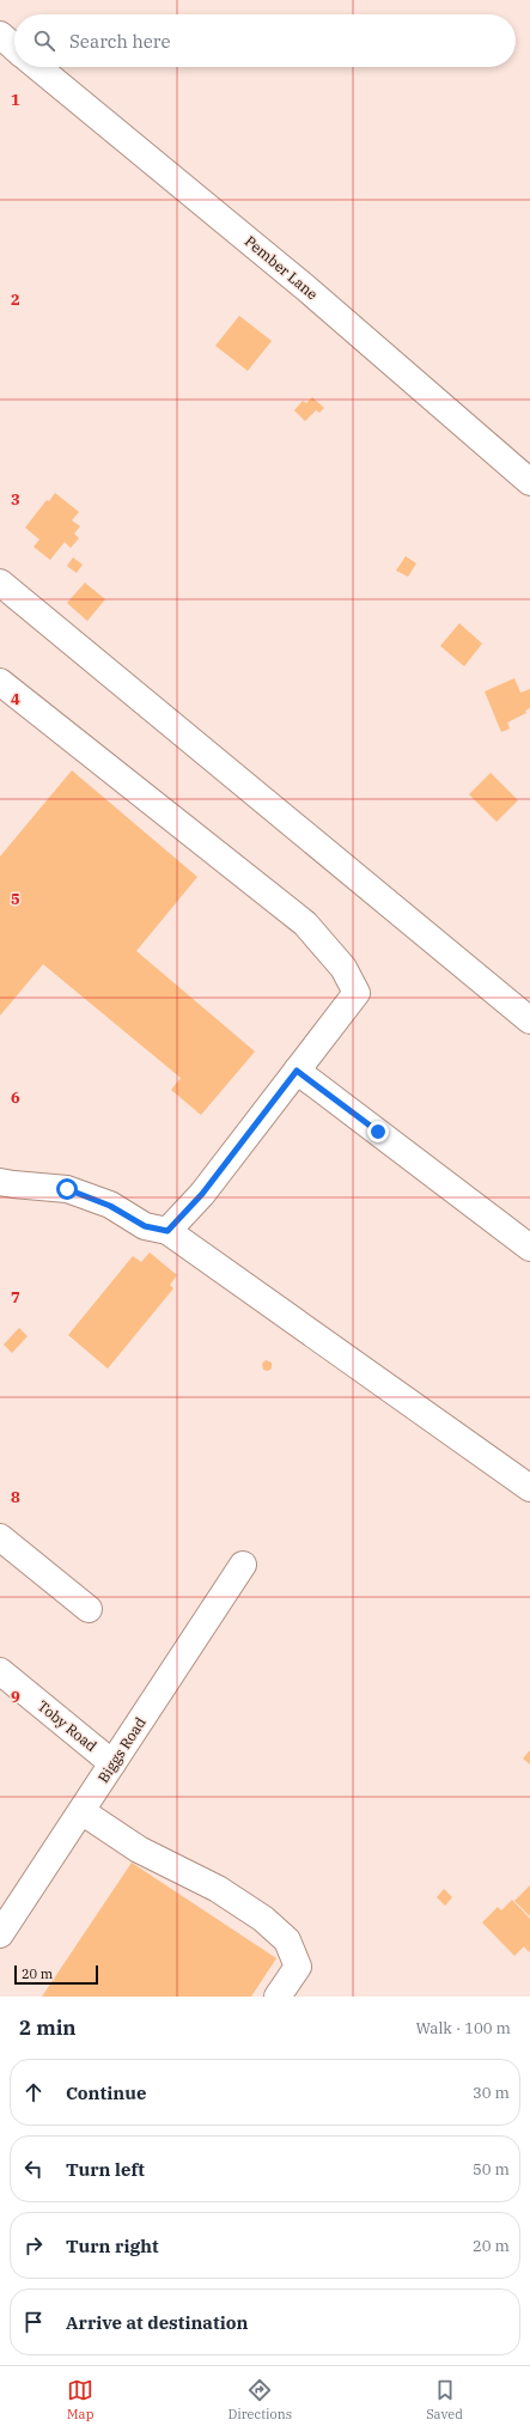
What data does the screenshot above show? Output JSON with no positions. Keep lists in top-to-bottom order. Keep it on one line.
{"streets":{"street":["Pember Lane","Toby Road","Biggs Road"]},"crossings":[["Toby Road","Biggs Road"]],"scale_bar":"20 m","page":{"search":"Search here","scale":"20 m","heading":["2 min","Walk · 100 m"],"list":[["Continue","30 m"],["Turn left","50 m"],["Turn right","20 m"],"Arrive at destination"],"nav":["Map","Directions","Saved"]},"grid":{"rows":["1","2","3","4","5","6","7","8","9"]}}
